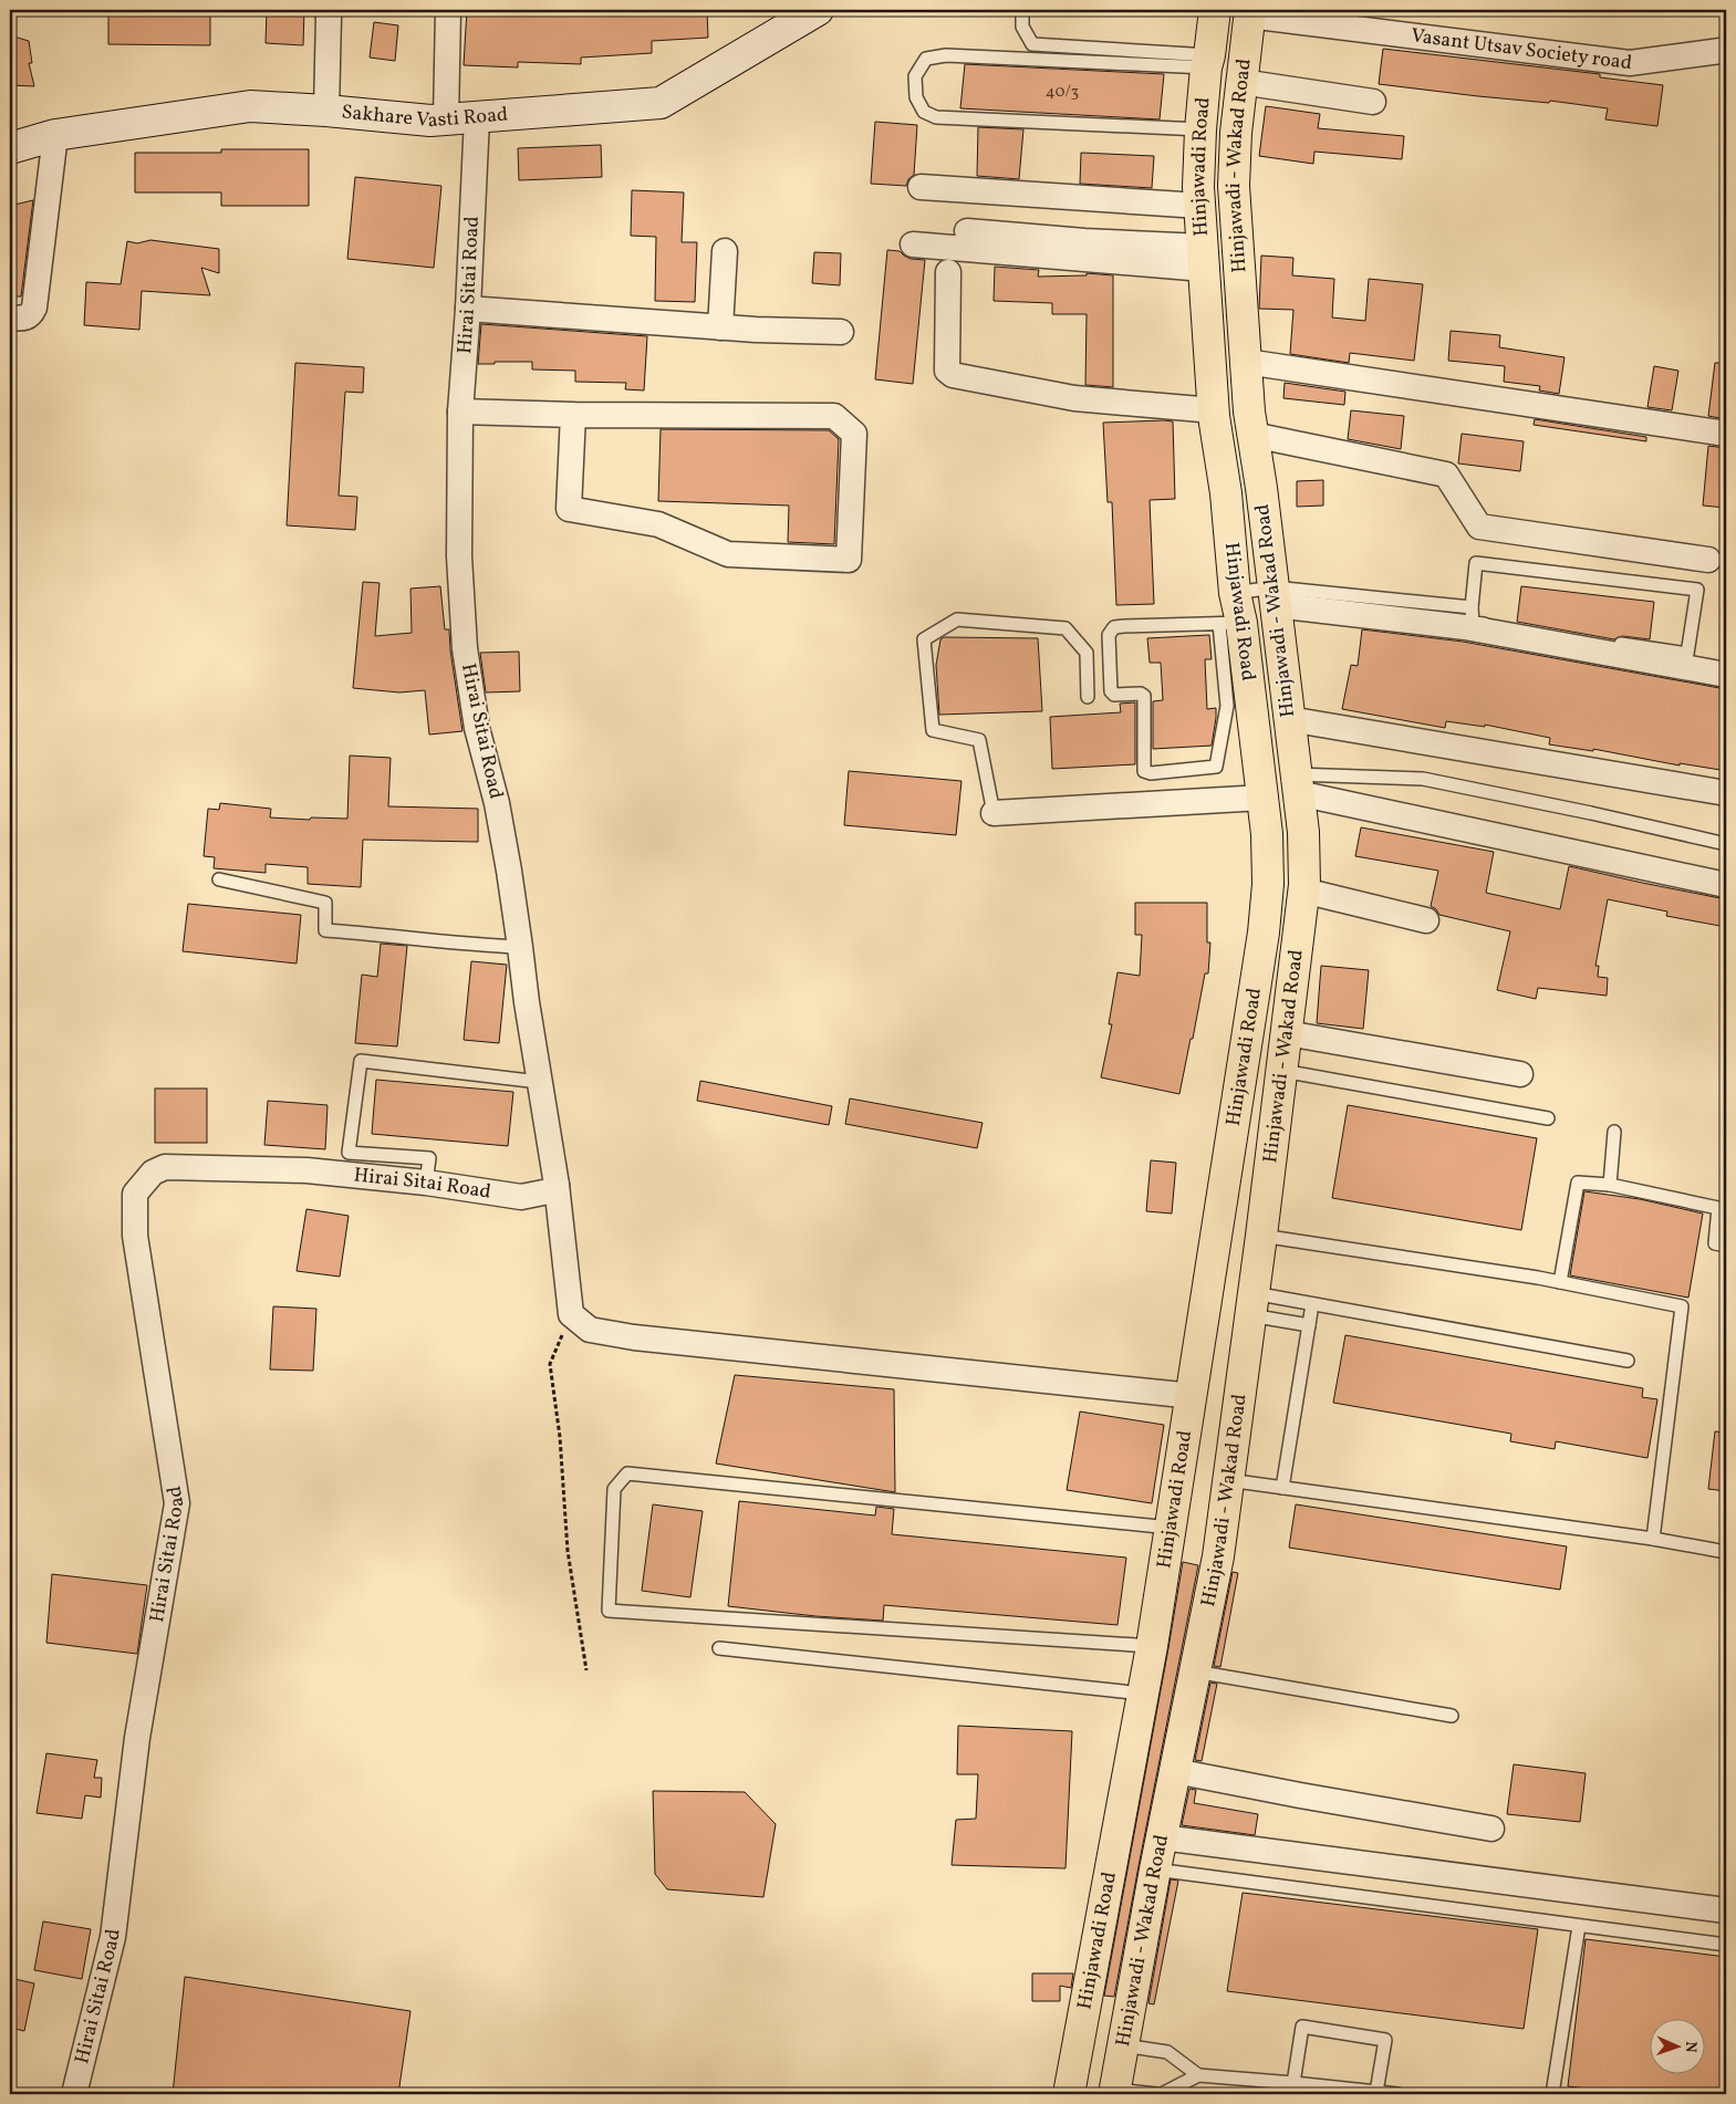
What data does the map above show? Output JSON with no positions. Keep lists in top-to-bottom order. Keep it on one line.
{"streets":{"main road":["Hinjawadi Road","Hinjawadi - Wakad Road"],"street":["Vasant Utsav Society road","Sakhare Vasti Road","Hirai Sitai Road"]},"crossings":[["Vasant Utsav Society road","Hinjawadi - Wakad Road"],["Sakhare Vasti Road","Hirai Sitai Road"]],"house_numbers":["40/3"],"north":"right"}
